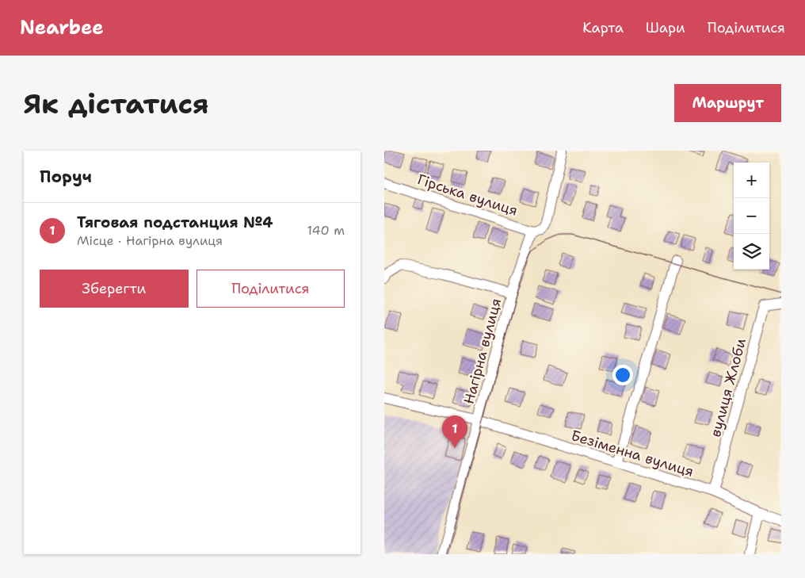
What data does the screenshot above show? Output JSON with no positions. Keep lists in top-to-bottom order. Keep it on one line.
{"streets":{"street":["Гірська вулиця","Нагірна вулиця","вулиця Жлоби","Безіменна вулиця"]},"crossings":[["Гірська вулиця","Нагірна вулиця"],["Нагірна вулиця","Безіменна вулиця"],["вулиця Жлоби","Безіменна вулиця"]],"page":{"header":"Nearbee","nav":["Карта","Шари","Поділитися"],"buttons":["Маршрут",["Зберегти","Поділитися"]],"title":"Як дістатися","heading":"Поруч","map_buttons":["+","−"],"list":[{"mark":"1","name":"Тяговая подстанция №4","note":"Місце · Нагірна вулиця","value":"140 m"}],"pins":"1"}}
